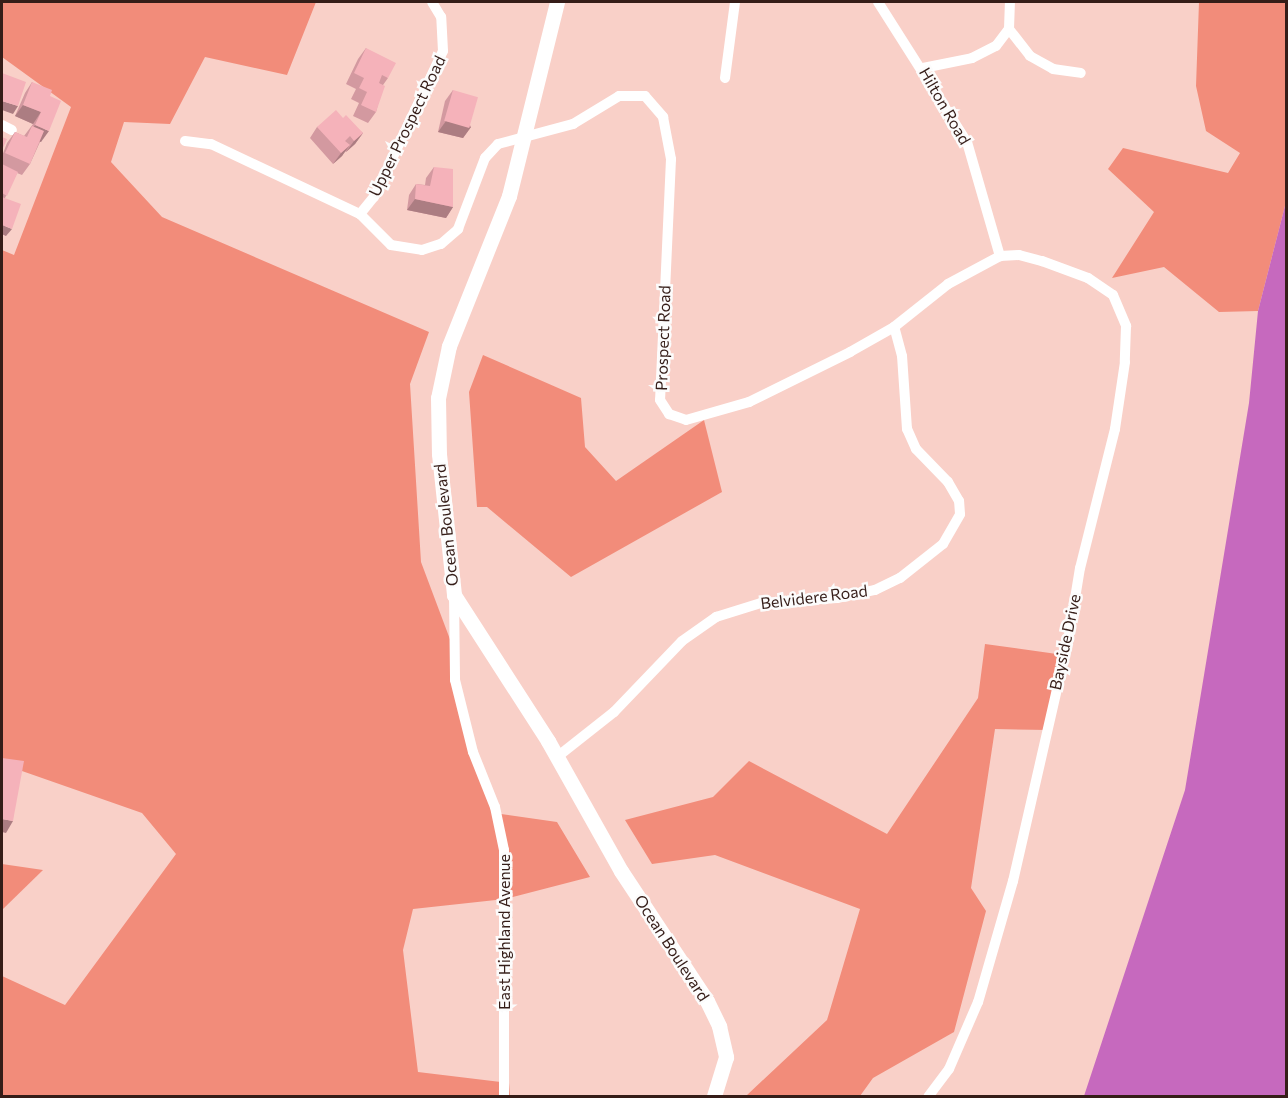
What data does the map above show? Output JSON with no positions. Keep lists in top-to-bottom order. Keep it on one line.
{"streets":{"street":["Hilton Road","Upper Prospect Road","Prospect Road","Ocean Boulevard","Belvidere Road","Bayside Drive","East Highland Avenue"]},"crossings":[["Hilton Road","Prospect Road"],["Hilton Road","Bayside Drive"],["Upper Prospect Road","Prospect Road"],["Upper Prospect Road","Ocean Boulevard"],["Prospect Road","Ocean Boulevard"],["Prospect Road","Belvidere Road"],["Prospect Road","Bayside Drive"],["Ocean Boulevard","Belvidere Road"],["Ocean Boulevard","East Highland Avenue"]]}
